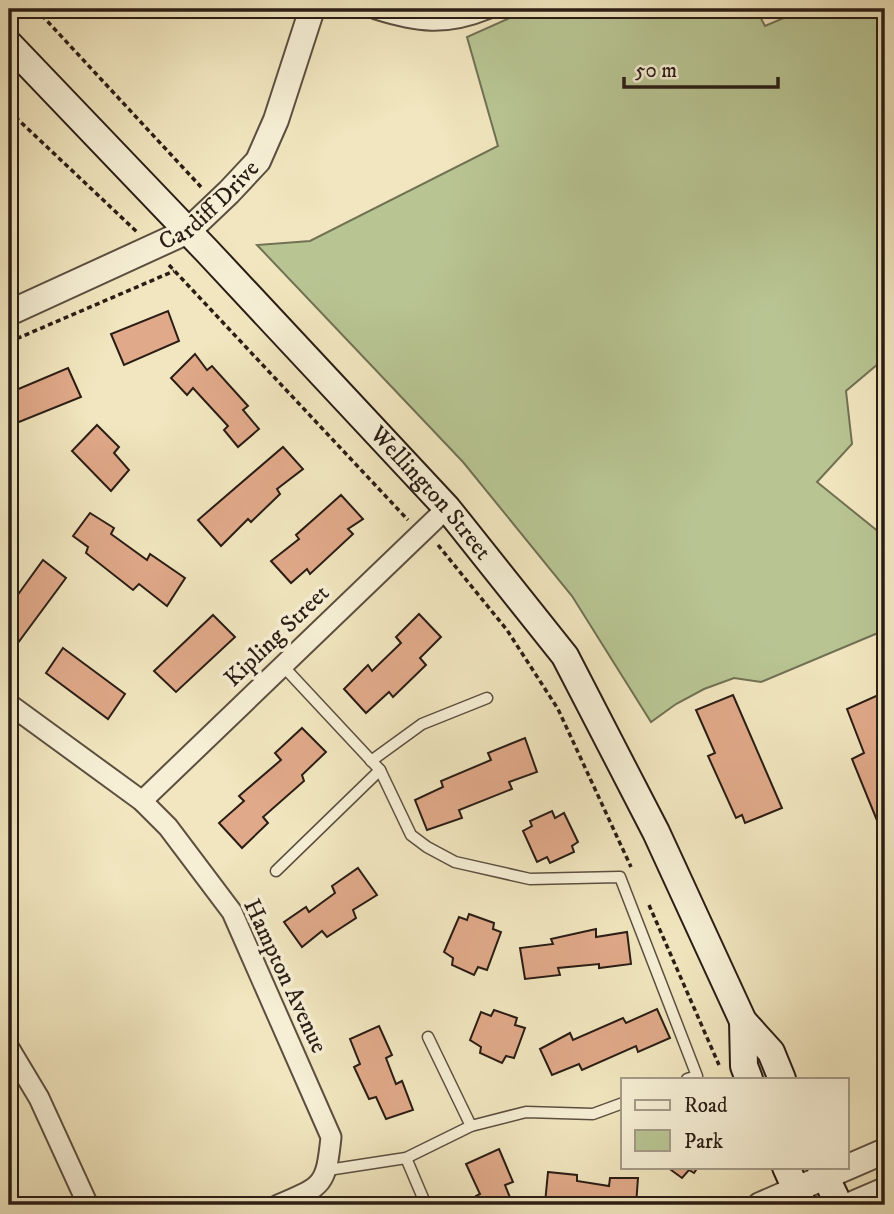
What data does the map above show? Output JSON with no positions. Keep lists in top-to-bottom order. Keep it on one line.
{"streets":{"main road":["Wellington Street"],"street":["Cardiff Drive","Kipling Street","Hampton Avenue"]},"crossings":[["Cardiff Drive","Wellington Street"],["Wellington Street","Kipling Street"],["Kipling Street","Hampton Avenue"]],"legend":["Road","Park"],"scale_bar":"50 m"}
